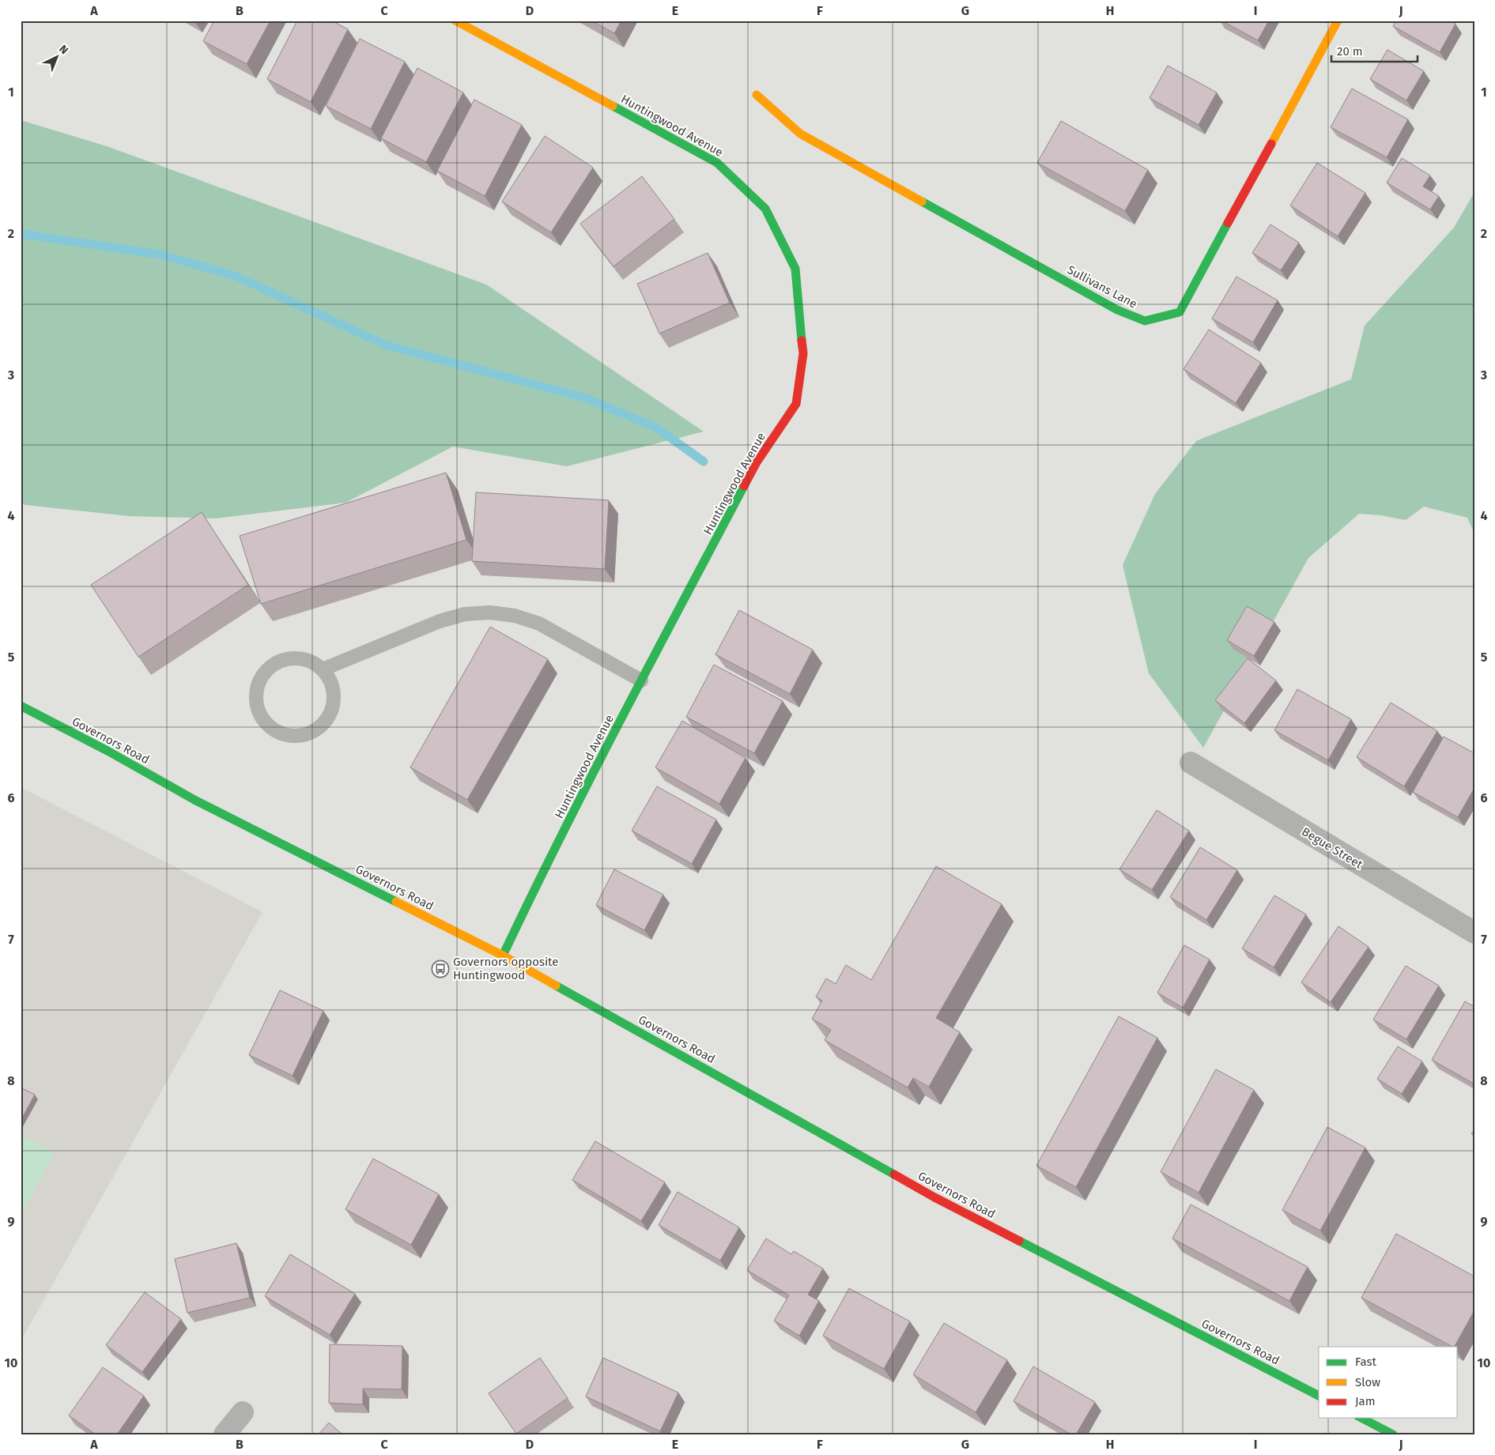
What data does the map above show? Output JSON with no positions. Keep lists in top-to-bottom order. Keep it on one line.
{"streets":{"street":["Huntingwood Avenue","Sullivans Lane","Governors Road","Begue Street"]},"crossings":[["Huntingwood Avenue","Governors Road"]],"places":{"bus stop":["Governors opposite Huntingwood"]},"legend":["Fast","Slow","Jam"],"scale_bar":"20 m","north":"top right","grid":{"columns":["A","B","C","D","E","F","G","H","I","J"],"rows":["1","2","3","4","5","6","7","8","9","10"]}}
